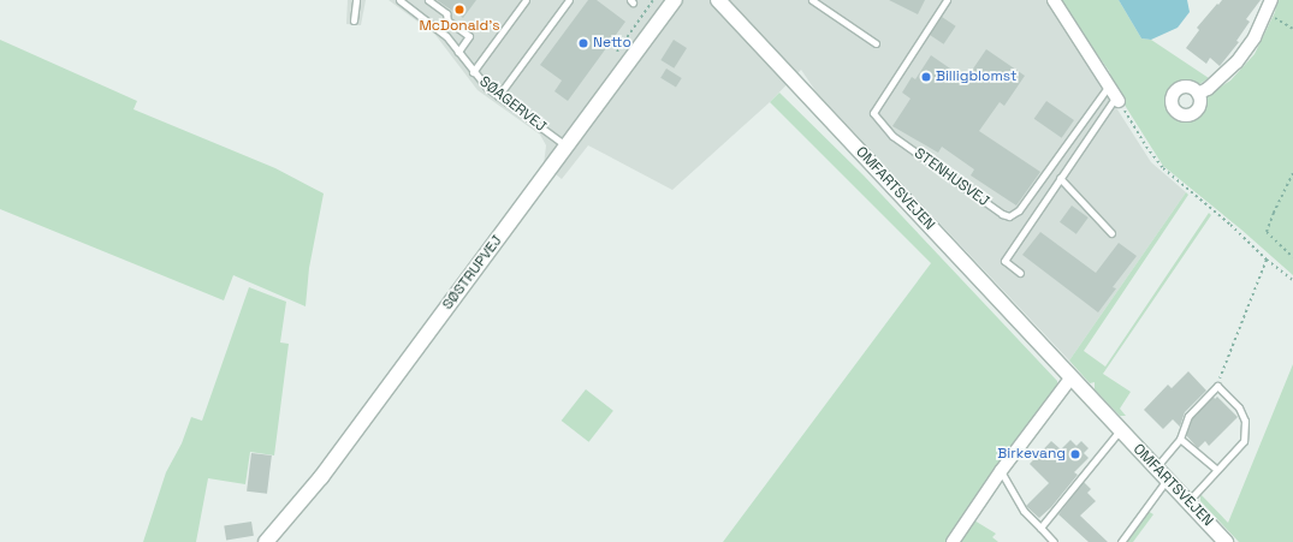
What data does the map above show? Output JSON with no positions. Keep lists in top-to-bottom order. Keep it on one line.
{"streets":{"main road":["OMFARTSVEJEN","SØSTRUPVEJ"],"lane":["SØAGERVEJ","STENHUSVEJ"]},"crossings":[["SØAGERVEJ","SØSTRUPVEJ"]],"places":["McDonald's","Netto","Billigblomst","Birkevang"]}
